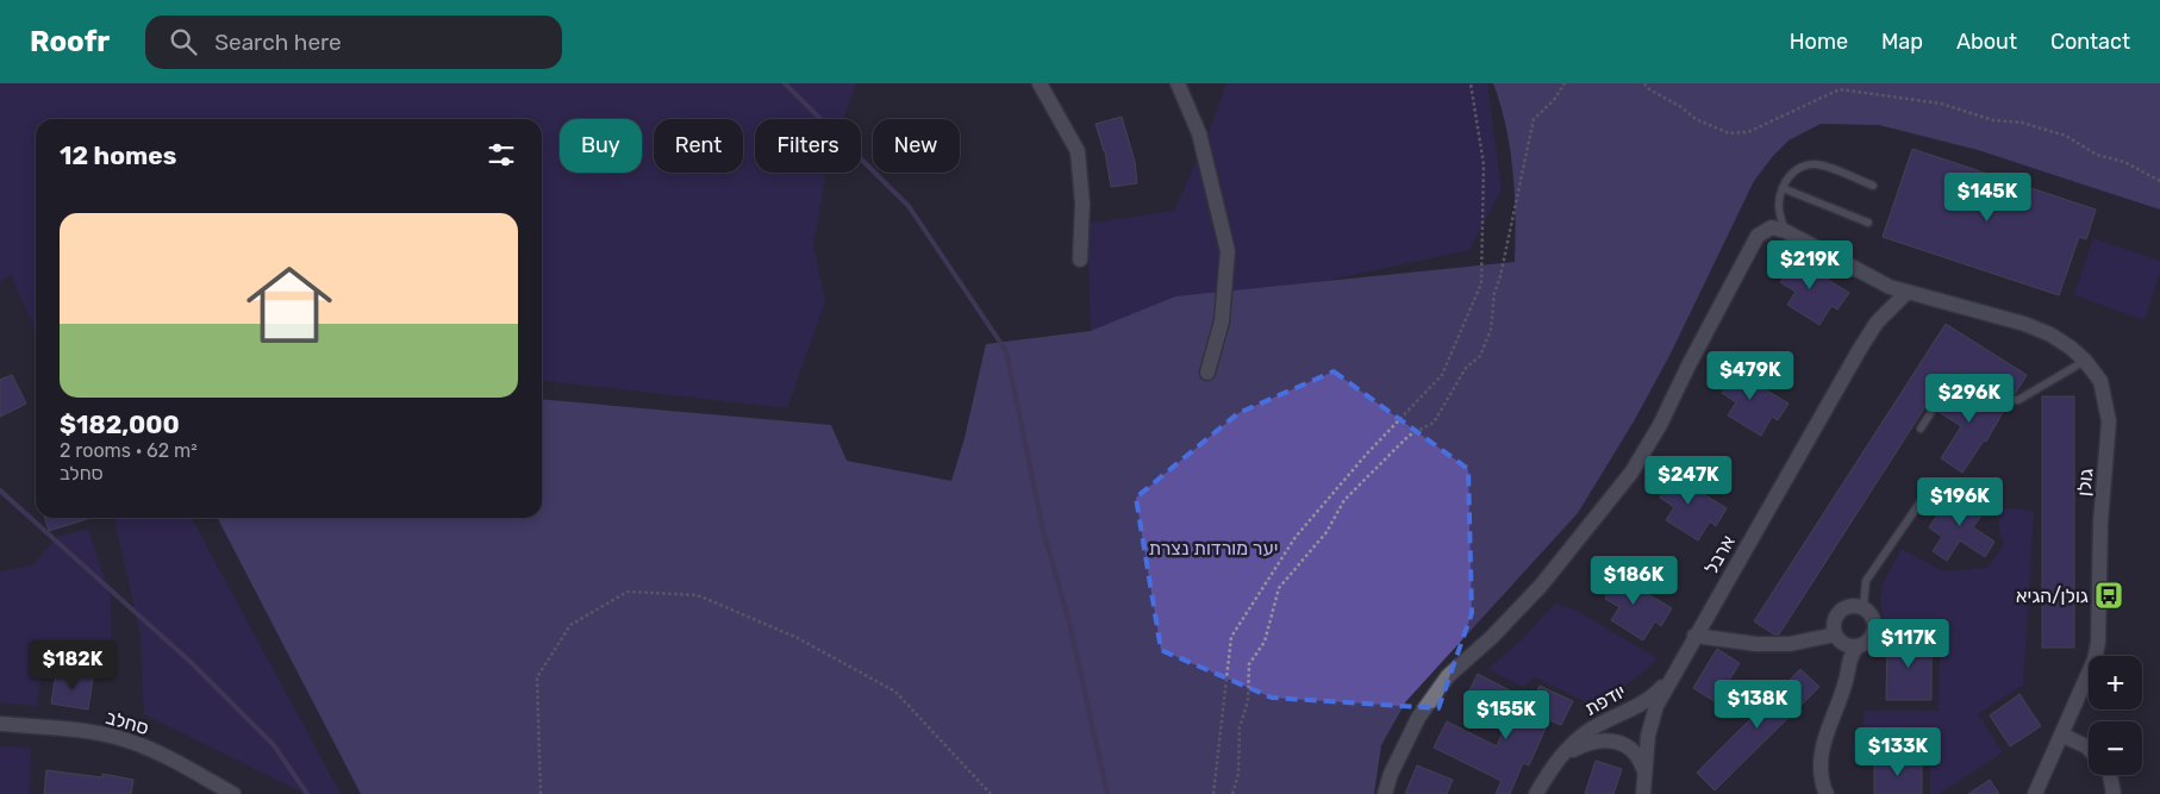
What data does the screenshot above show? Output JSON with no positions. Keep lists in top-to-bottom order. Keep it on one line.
{"streets":{"street":["גולן","ארבל","יודפת","סחלב"]},"crossings":[["גולן","ארבל"],["ארבל","יודפת"]],"parks":["יער מורדות נצרת"],"places":{"bus stop":["גולן/הגיא"]},"page":{"header":"Roofr","search":"Search here","nav":["Home","Map","About","Contact"],"chip":["Buy","Rent","Filters","New"],"heading":"12 homes","price":["$145K","$219K","$479K","$296K","$247K","$196K","$186K","$117K","$182K","$138K","$155K","$133K"],"list":[{"name":"$182,000","note":"2 rooms · 62 m² · סחלב"}],"map_buttons":["+","−"]}}
